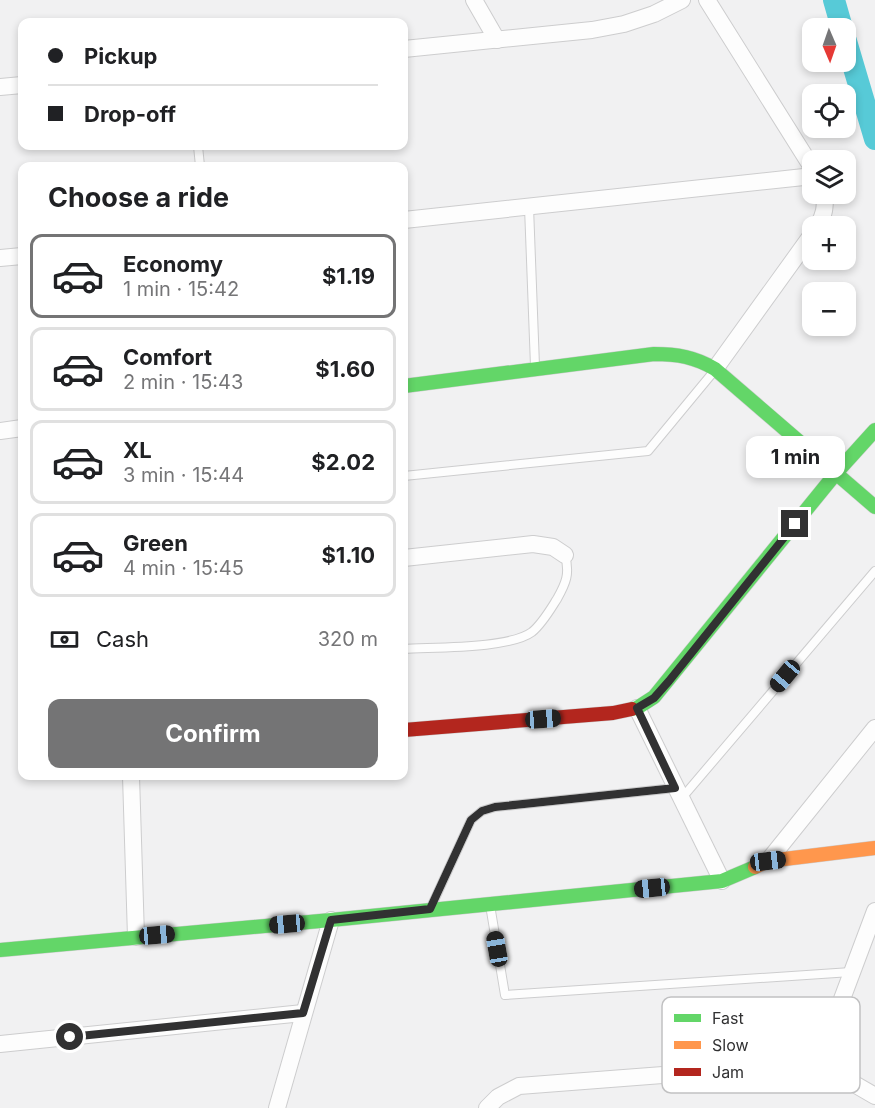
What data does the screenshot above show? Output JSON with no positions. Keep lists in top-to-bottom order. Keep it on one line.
{"legend":["Fast","Slow","Jam"],"north":"bottom","page":{"map_buttons":["+","−"],"banner":["Pickup","Drop-off"],"heading":"Choose a ride","list":[{"name":"Economy","note":"1 min · 15:42","value":"$1.19"},{"name":"Comfort","note":"2 min · 15:43","value":"$1.60"},{"name":"XL","note":"3 min · 15:44","value":"$2.02"},{"name":"Green","note":"4 min · 15:45","value":"$1.10"}],"bubble":"1 min","pay":["Cash","320 m"],"buttons":"Confirm"}}
